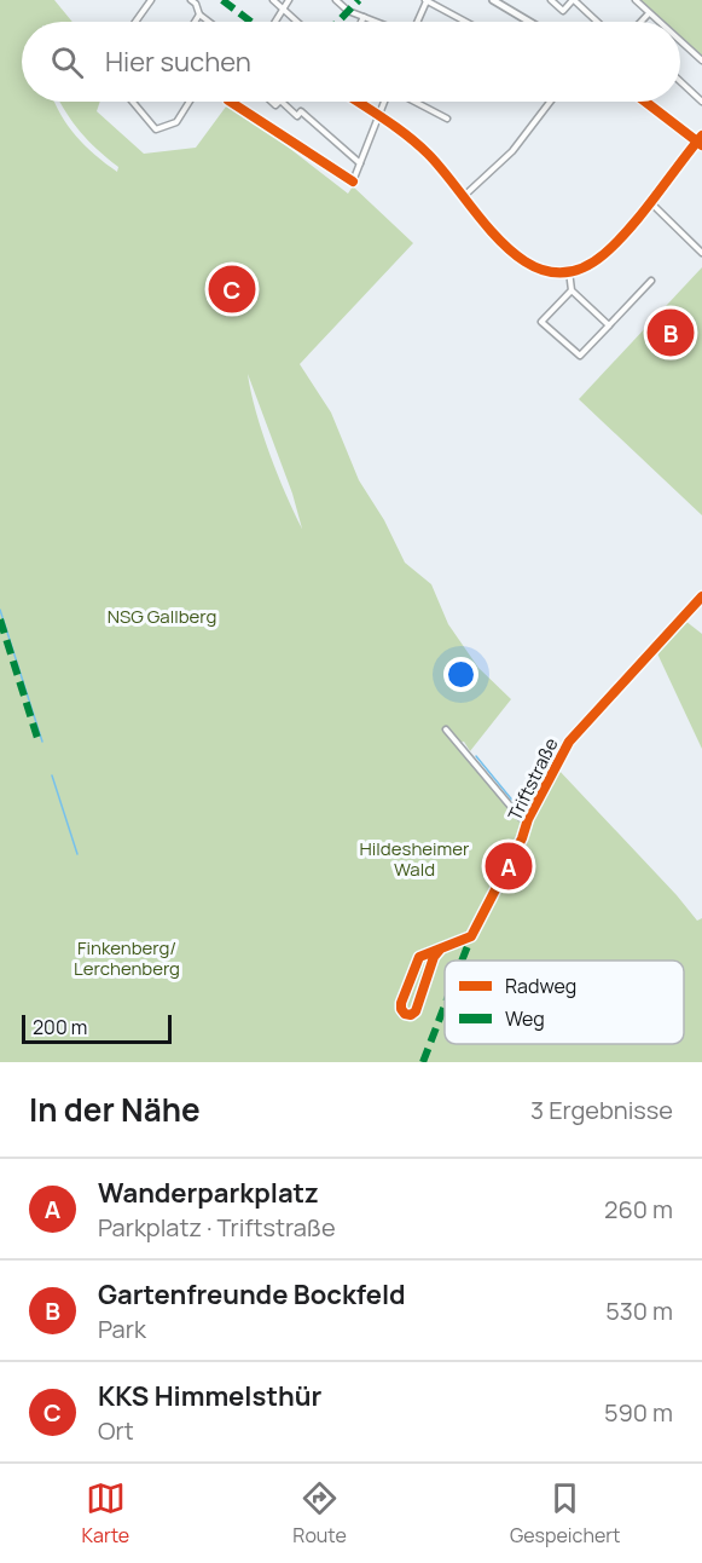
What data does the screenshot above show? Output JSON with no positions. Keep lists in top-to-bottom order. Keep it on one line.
{"streets":{"street":["Triftstraße"]},"parks":["NSG Gallberg","Hildesheimer Wald","Finkenberg/ Lerchenberg"],"legend":["Radweg","Weg"],"scale_bar":"200 m","page":{"search":"Hier suchen","pins":["C","B","A"],"scale":"200 m","heading":["In der Nähe","3 Ergebnisse"],"list":[{"mark":"A","name":"Wanderparkplatz","note":"Parkplatz · Triftstraße","value":"260 m"},{"mark":"B","name":"Gartenfreunde Bockfeld","note":"Park","value":"530 m"},{"mark":"C","name":"KKS Himmelsthür","note":"Ort","value":"590 m"}],"nav":["Karte","Route","Gespeichert"]}}
